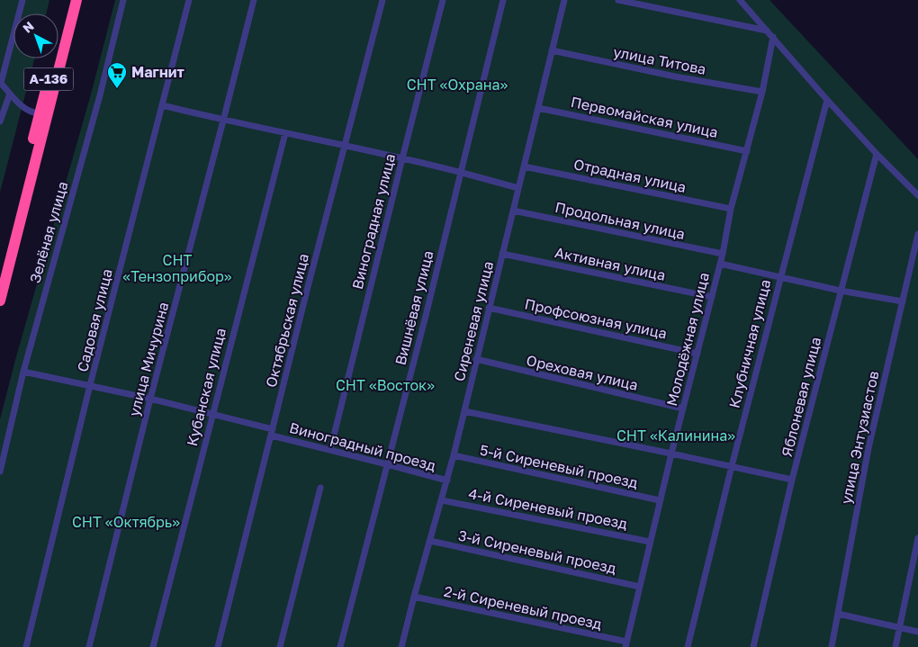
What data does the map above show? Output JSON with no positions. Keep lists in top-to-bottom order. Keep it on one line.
{"streets":{"highway":["А-136"],"street":["улица Титова","Первомайская улица","Отрадная улица","Продольная улица","Виноградная улица","Зелёная улица","Активная улица","Вишнёвая улица","Профсоюзная улица","Садовая улица","Октябрьская улица","Сиреневая улица","Молодёжная улица","Клубничная улица","улица Мичурина","Ореховая улица","Кубанская улица","Яблоневая улица","улица Энтузиастов","Виноградный проезд","5-й Сиреневый проезд","4-й Сиреневый проезд","3-й Сиреневый проезд","2-й Сиреневый проезд"]},"crossings":[["улица Титова","Сиреневая улица"],["улица Титова","Молодёжная улица"],["Первомайская улица","Сиреневая улица"],["Первомайская улица","Молодёжная улица"],["Отрадная улица","Сиреневая улица"],["Отрадная улица","Молодёжная улица"],["Продольная улица","Сиреневая улица"],["Продольная улица","Молодёжная улица"],["Виноградная улица","Виноградный проезд"],["Зелёная улица","Виноградный проезд"],["Активная улица","Сиреневая улица"],["Активная улица","Молодёжная улица"],["Вишнёвая улица","Виноградный проезд"],["Профсоюзная улица","Сиреневая улица"],["Профсоюзная улица","Молодёжная улица"],["Садовая улица","Виноградный проезд"],["Октябрьская улица","Виноградный проезд"],["Сиреневая улица","Ореховая улица"],["Сиреневая улица","Виноградный проезд"],["Сиреневая улица","5-й Сиреневый проезд"],["Сиреневая улица","4-й Сиреневый проезд"],["Сиреневая улица","3-й Сиреневый проезд"],["Сиреневая улица","2-й Сиреневый проезд"],["Молодёжная улица","Ореховая улица"],["Молодёжная улица","5-й Сиреневый проезд"],["Молодёжная улица","4-й Сиреневый проезд"],["Молодёжная улица","3-й Сиреневый проезд"],["Молодёжная улица","2-й Сиреневый проезд"],["улица Мичурина","Виноградный проезд"],["Кубанская улица","Виноградный проезд"]],"parks":["СНТ «Охрана»","СНТ «Тензоприбор»","СНТ «Восток»","СНТ «Калинина»","СНТ «Октябрь»"],"places":{"supermarket":["Магнит"]},"north":"top left"}
